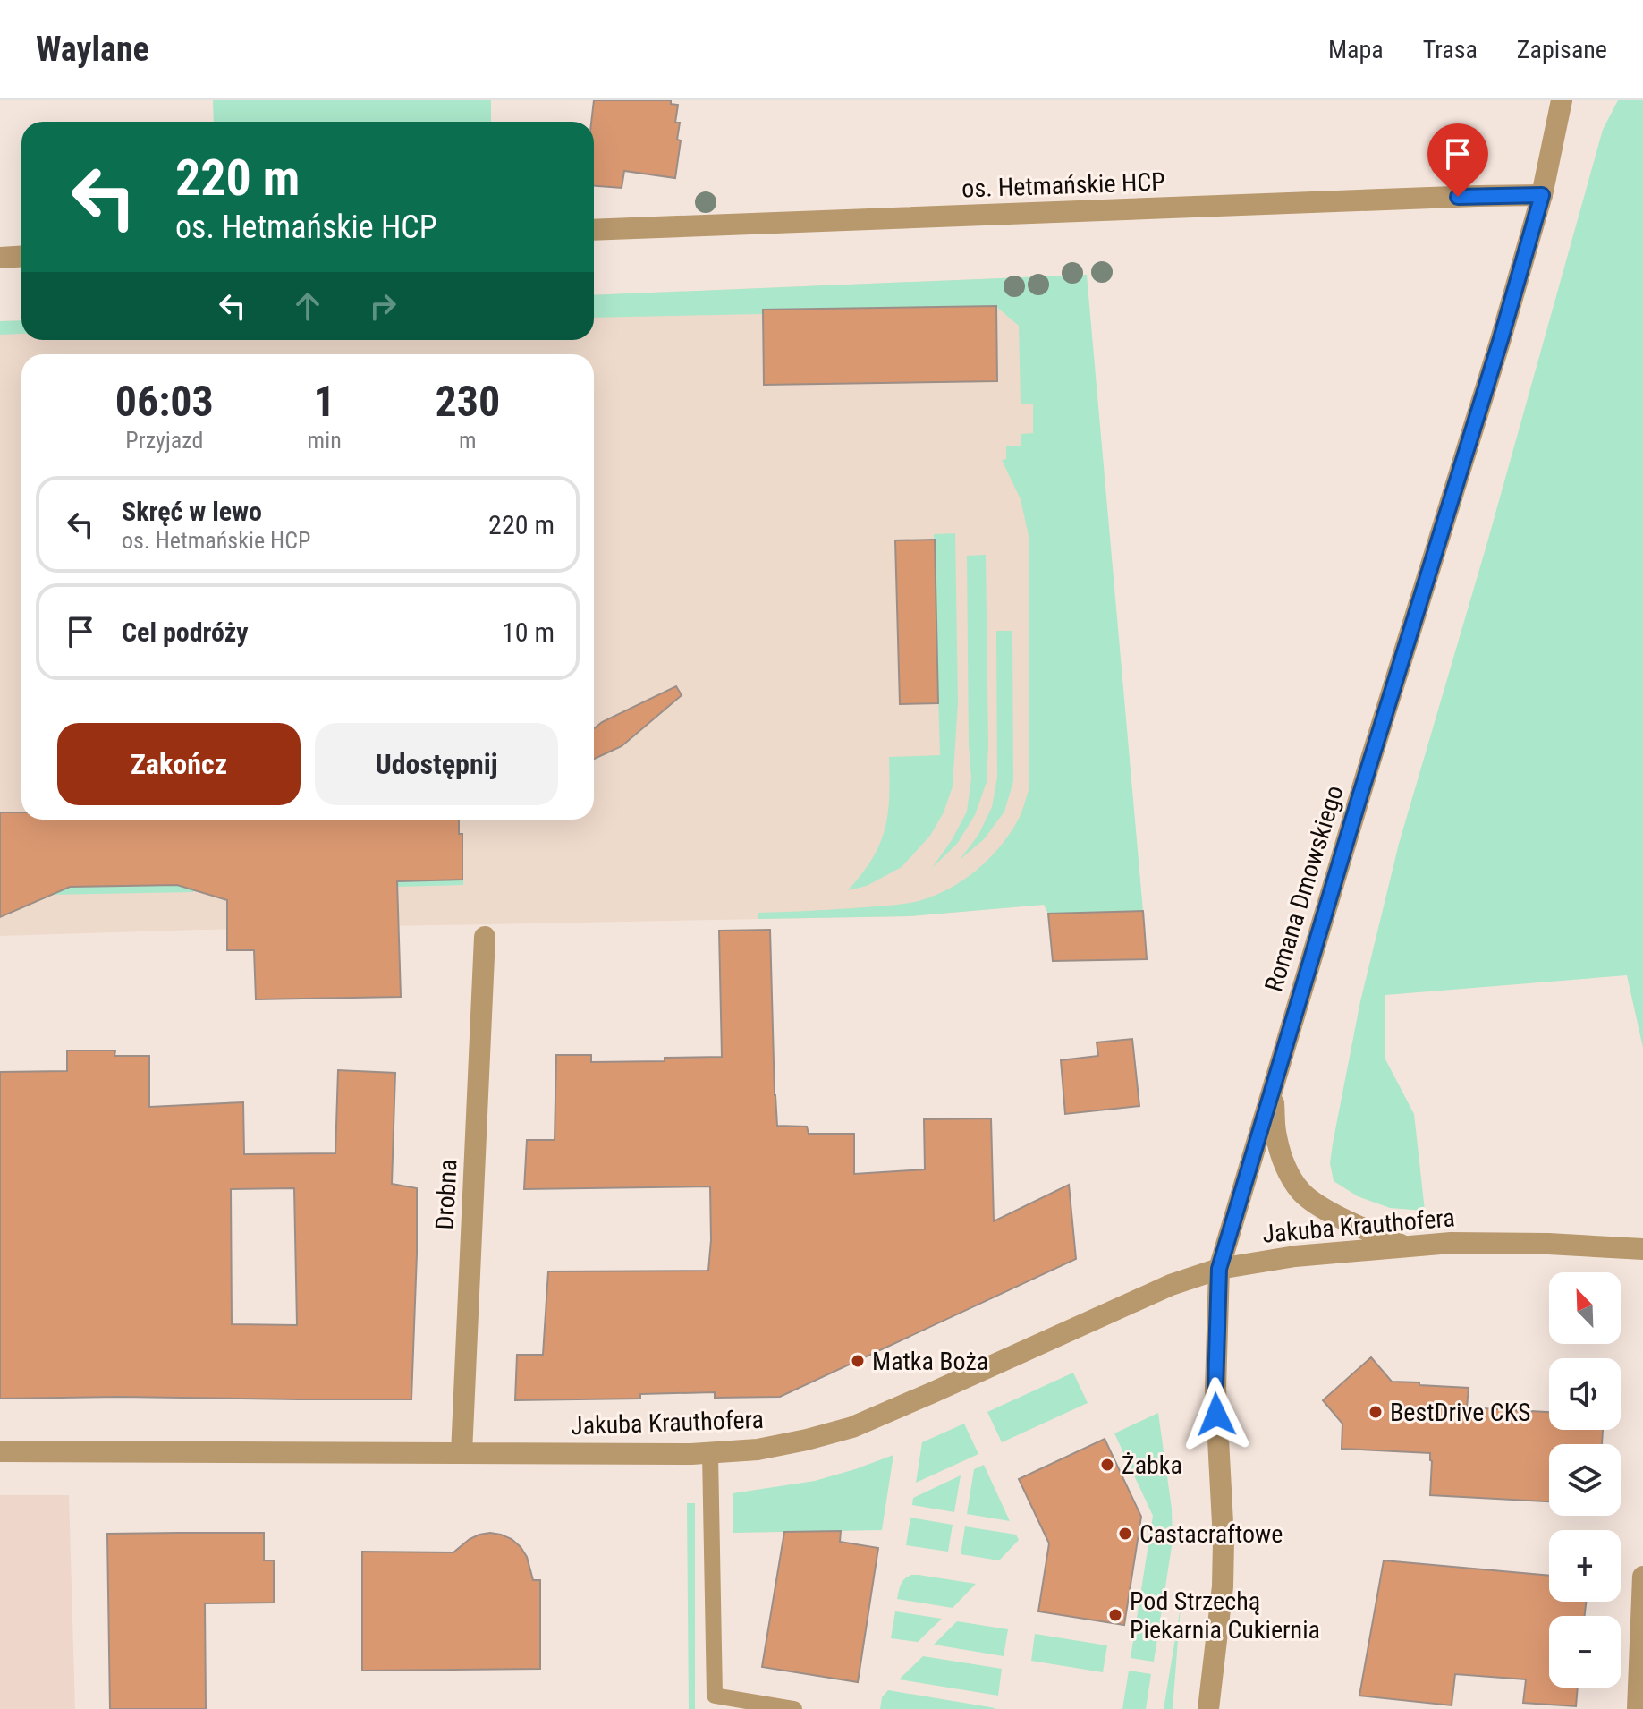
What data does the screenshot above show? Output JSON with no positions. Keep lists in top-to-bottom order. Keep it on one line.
{"streets":{"street":["os. Hetmańskie HCP","Romana Dmowskiego","Drobna","Jakuba Krauthofera"]},"crossings":[["os. Hetmańskie HCP","Romana Dmowskiego"],["Romana Dmowskiego","Jakuba Krauthofera"],["Drobna","Jakuba Krauthofera"]],"places":["Matka Boża","BestDrive CKS","Żabka","Castacraftowe","Pod Strzechą Piekarnia Cukiernia"],"north":"top left","page":{"header":"Waylane","nav":["Mapa","Trasa","Zapisane"],"turn":["220 m","os. Hetmańskie HCP"],"eta":["06:03","Przyjazd","1","min","230","m"],"list":[{"name":"Skręć w lewo","note":"os. Hetmańskie HCP","value":"220 m"},{"name":"Cel podróży","value":"10 m"}],"buttons":["Zakończ","Udostępnij"],"map_buttons":["+","−"]}}
